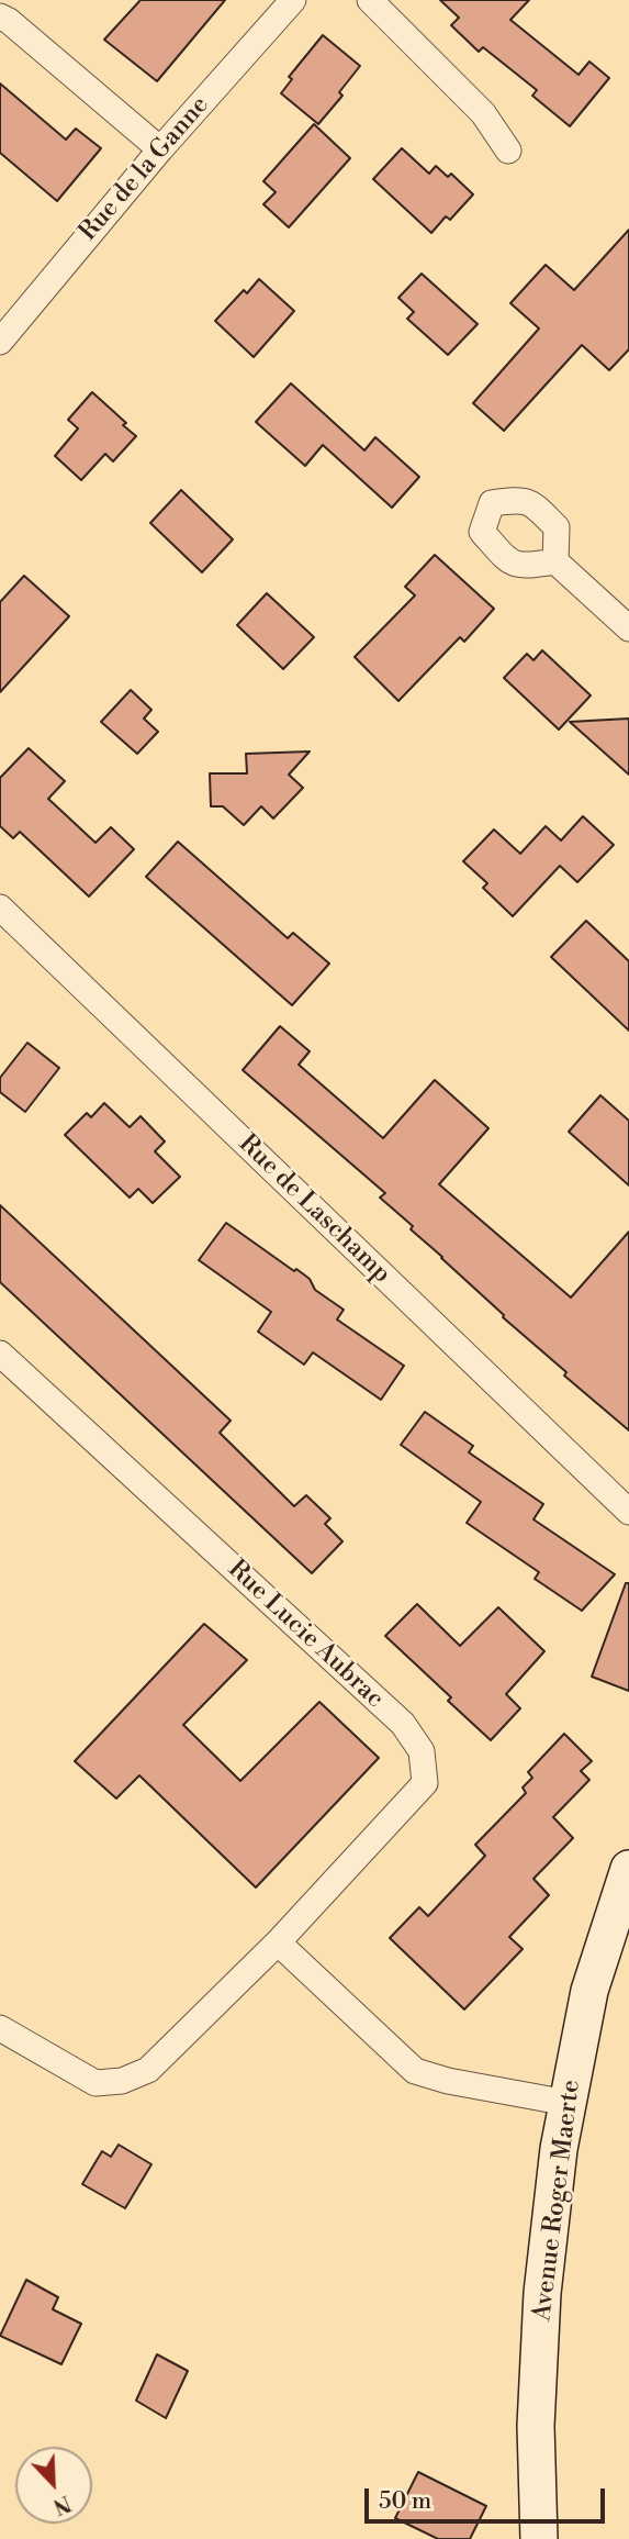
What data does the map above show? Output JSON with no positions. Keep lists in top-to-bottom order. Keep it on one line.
{"streets":{"main road":["Avenue Roger Maerte"],"street":["Rue de la Ganne","Rue de Laschamp","Rue Lucie Aubrac"]},"scale_bar":"50 m","north":"bottom right"}
